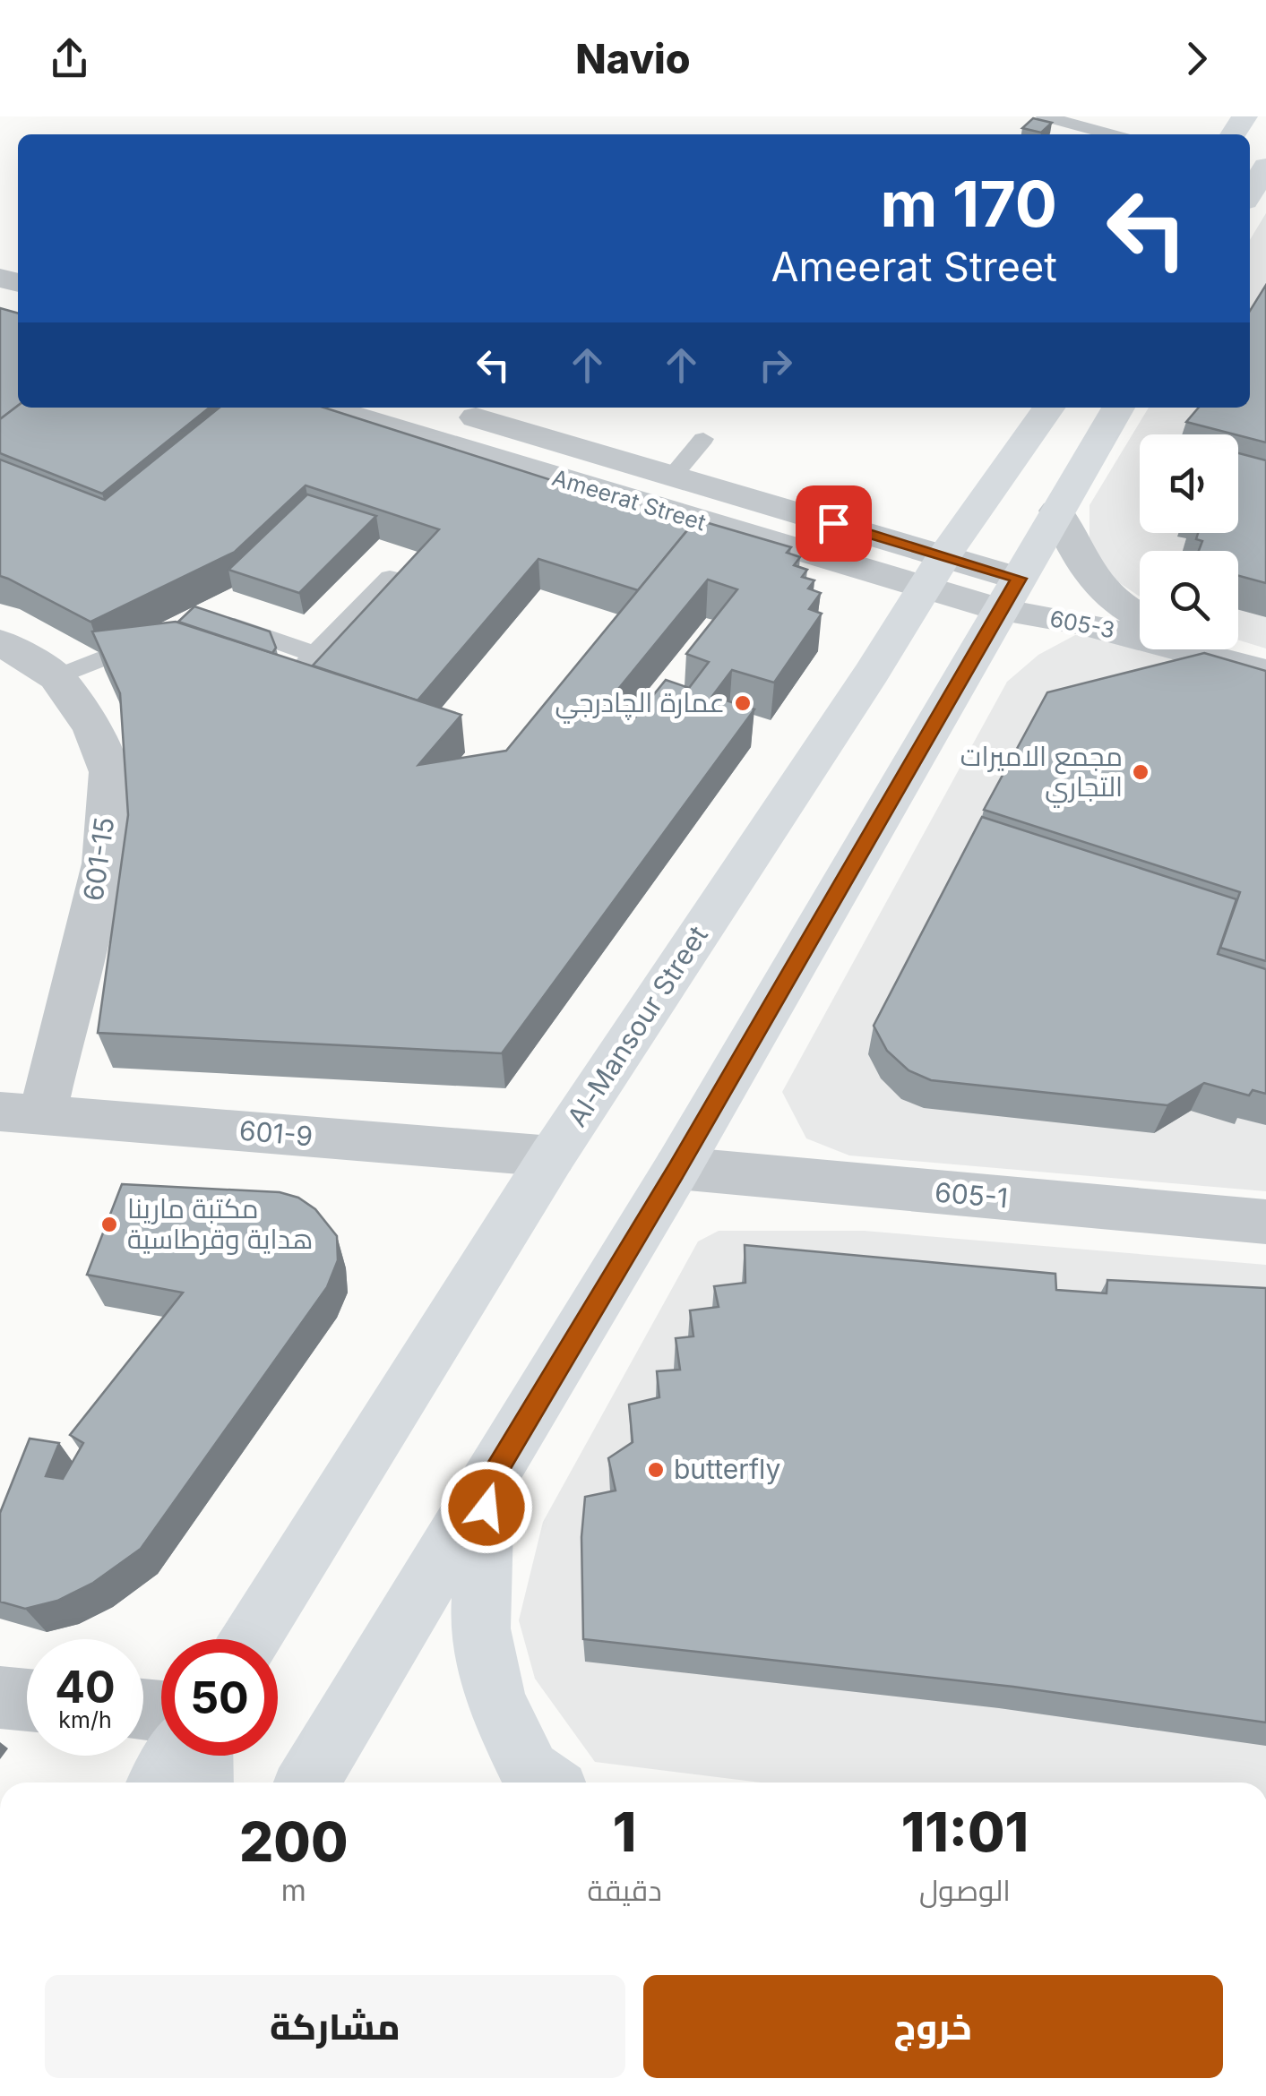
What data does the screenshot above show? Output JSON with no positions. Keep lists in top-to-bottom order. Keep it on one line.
{"streets":{"main road":["Al-Mansour Street"],"street":["Ameerat Street","605-3","601-15","601-9","605-1"]},"crossings":[["Ameerat Street","605-3"],["Ameerat Street","Al-Mansour Street"],["601-15","601-9"],["Al-Mansour Street","601-9"]],"places":["عمارة الچادرجي","مجمع الاميرات التجاري","مكتبة مارينا هداية وقرطاسية","butterfly"],"page":{"header":"Navio","turn":["170 m","Ameerat Street"],"speed":"40 km/h","limit":"50","eta":["11:01","الوصول","1","دقيقة","200","m"],"buttons":["خروج","مشاركة"]}}
